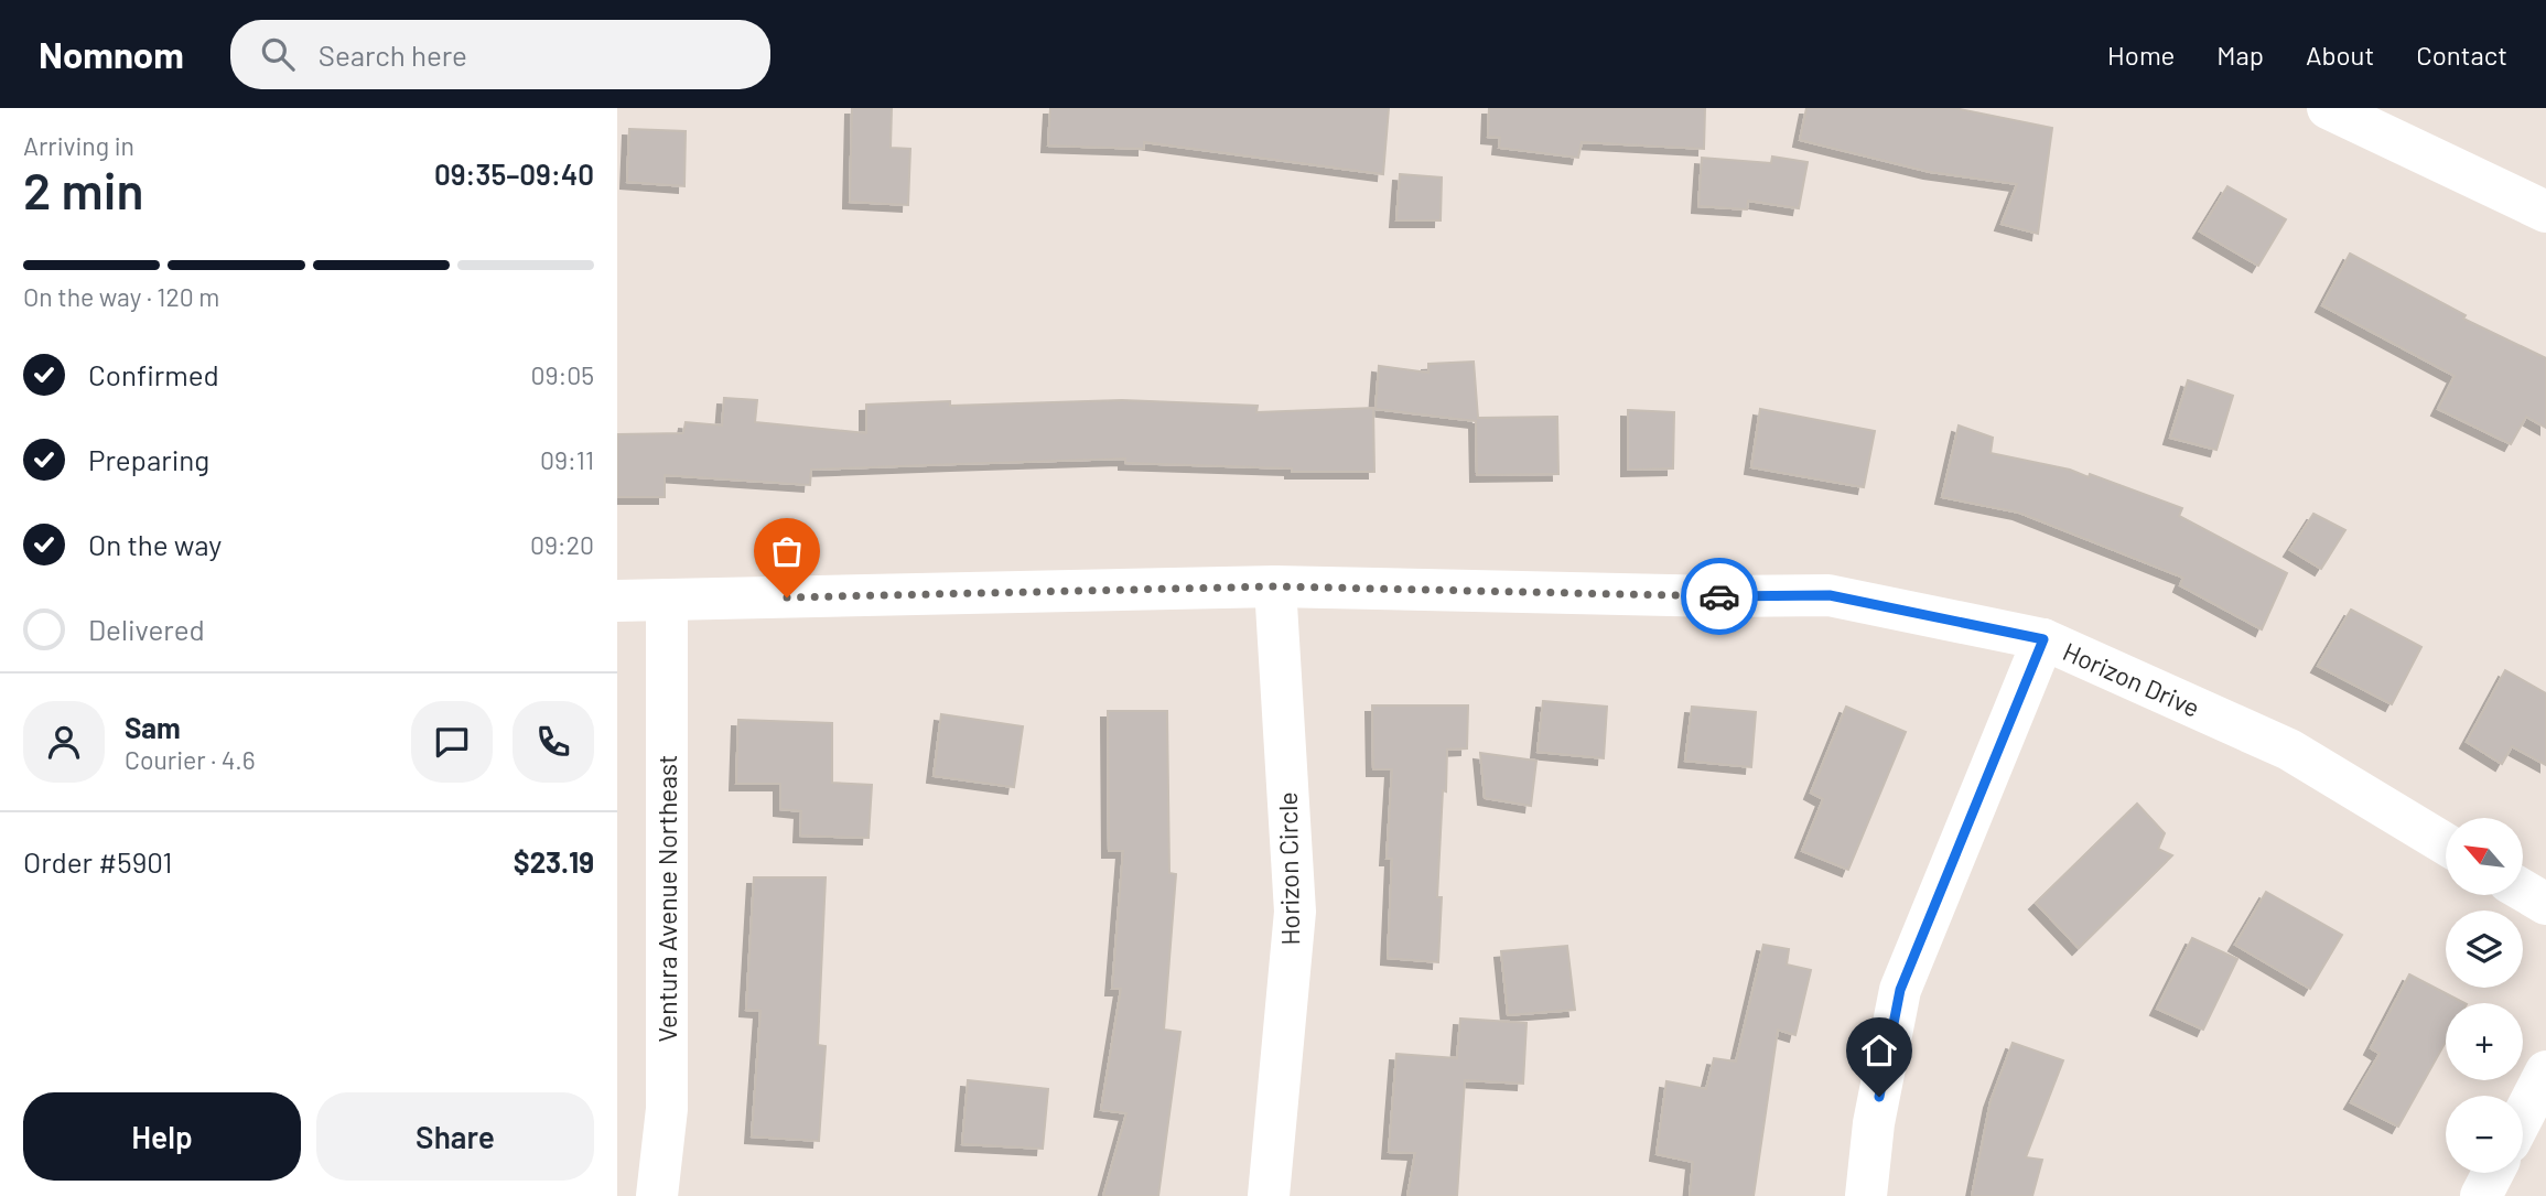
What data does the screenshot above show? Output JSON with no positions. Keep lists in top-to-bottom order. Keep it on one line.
{"streets":{"street":["Horizon Drive","Horizon Circle","Ventura Avenue Northeast"]},"crossings":[["Horizon Drive","Horizon Circle"],["Horizon Drive","Ventura Avenue Northeast"]],"north":"top left","page":{"header":"Nomnom","search":"Search here","nav":["Home","Map","About","Contact"],"heading":["2 min","Arriving in","09:35–09:40"],"panel":["Sam","Courier · 4.6","Order #5901","$23.19"],"bar":"On the way · 120 m","list":[["Confirmed","09:05"],["Preparing","09:11"],["On the way","09:20"],"Delivered"],"map_buttons":["+","−"],"buttons":["Help","Share"]}}
